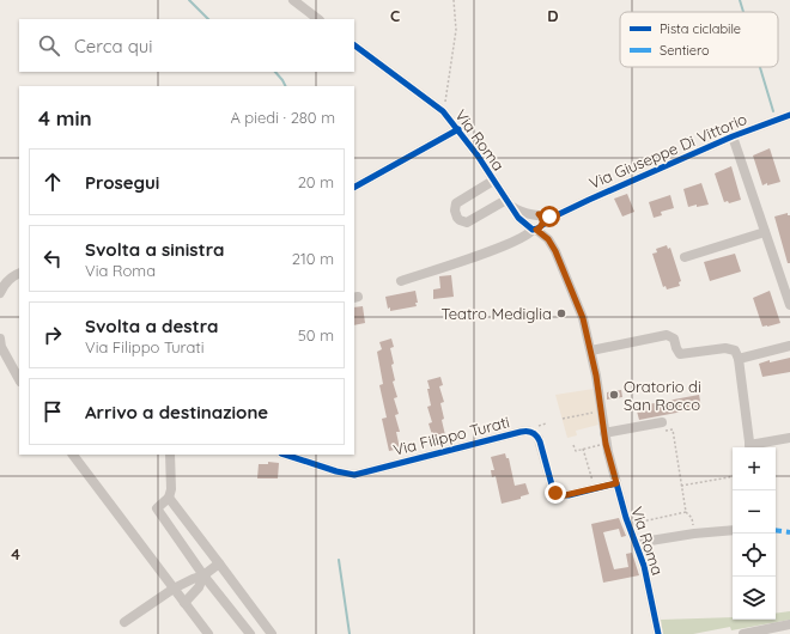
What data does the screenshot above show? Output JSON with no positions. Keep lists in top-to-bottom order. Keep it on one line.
{"streets":{"street":["Via Roma","Via Giuseppe Di Vittorio","Via Filippo Turati"]},"crossings":[["Via Roma","Via Giuseppe Di Vittorio"],["Via Roma","Via Filippo Turati"]],"places":["Teatro Mediglia","Oratorio di San Rocco"],"legend":["Pista ciclabile","Sentiero"],"page":{"search":"Cerca qui","heading":["4 min","A piedi · 280 m"],"list":[["Prosegui","20 m"],["Svolta a sinistra","Via Roma","210 m"],["Svolta a destra","Via Filippo Turati","50 m"],"Arrivo a destinazione"],"map_buttons":["+","−"]},"grid":{"columns":["C","D"],"rows":["4"]}}
